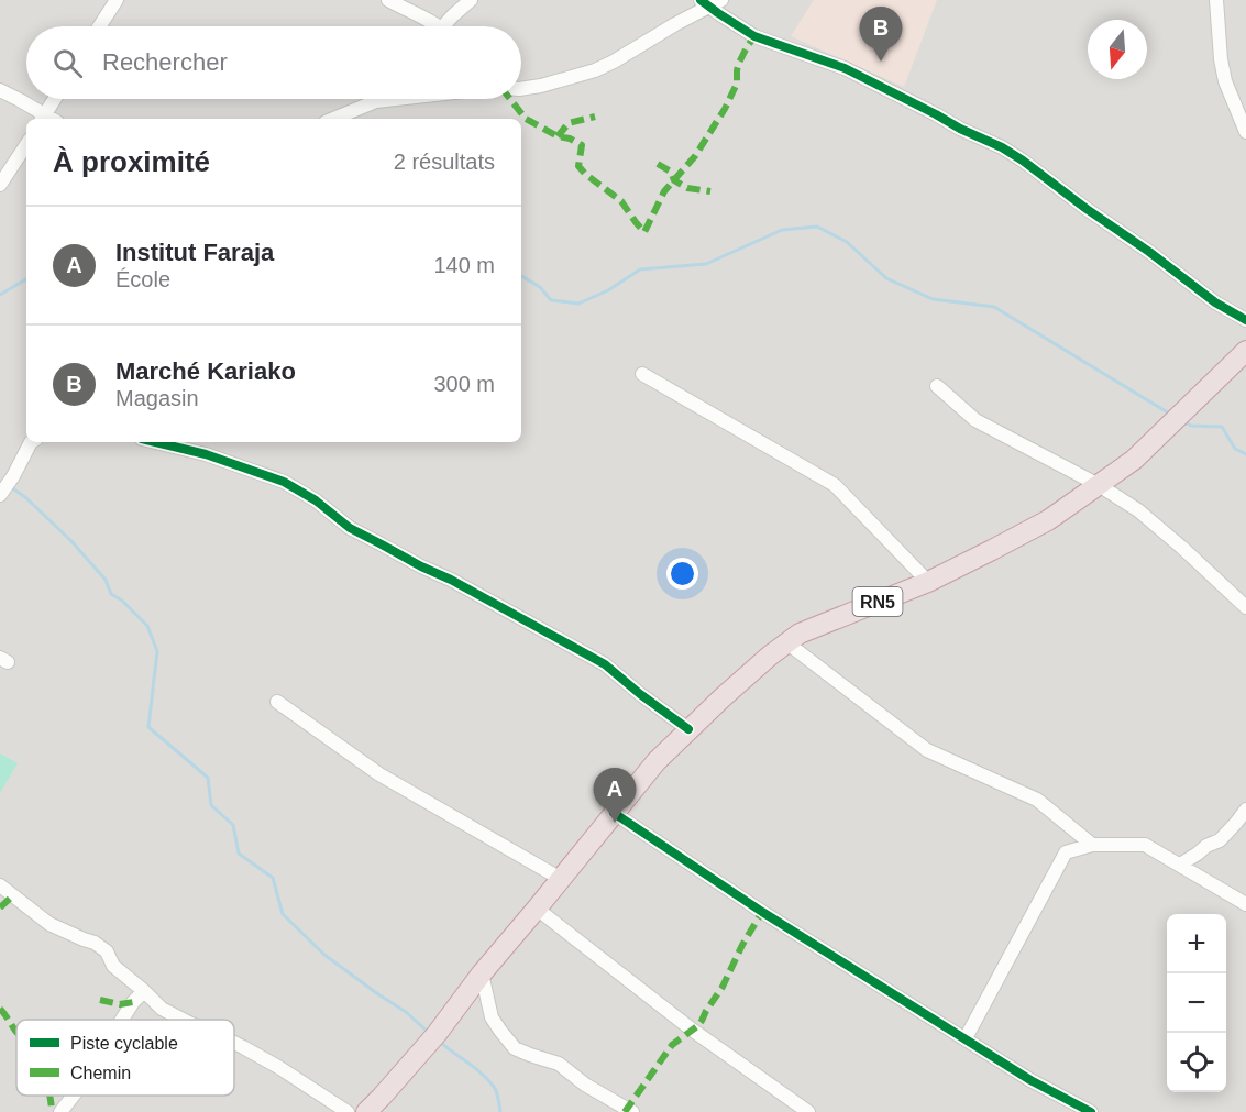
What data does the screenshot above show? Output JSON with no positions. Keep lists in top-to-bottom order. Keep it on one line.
{"streets":{"highway":["RN5"]},"legend":["Piste cyclable","Chemin"],"north":"bottom","page":{"pins":["B","A"],"search":"Rechercher","heading":["À proximité","2 résultats"],"list":[{"mark":"A","name":"Institut Faraja","note":"École","value":"140 m"},{"mark":"B","name":"Marché Kariako","note":"Magasin","value":"300 m"}],"map_buttons":["+","−"]}}
